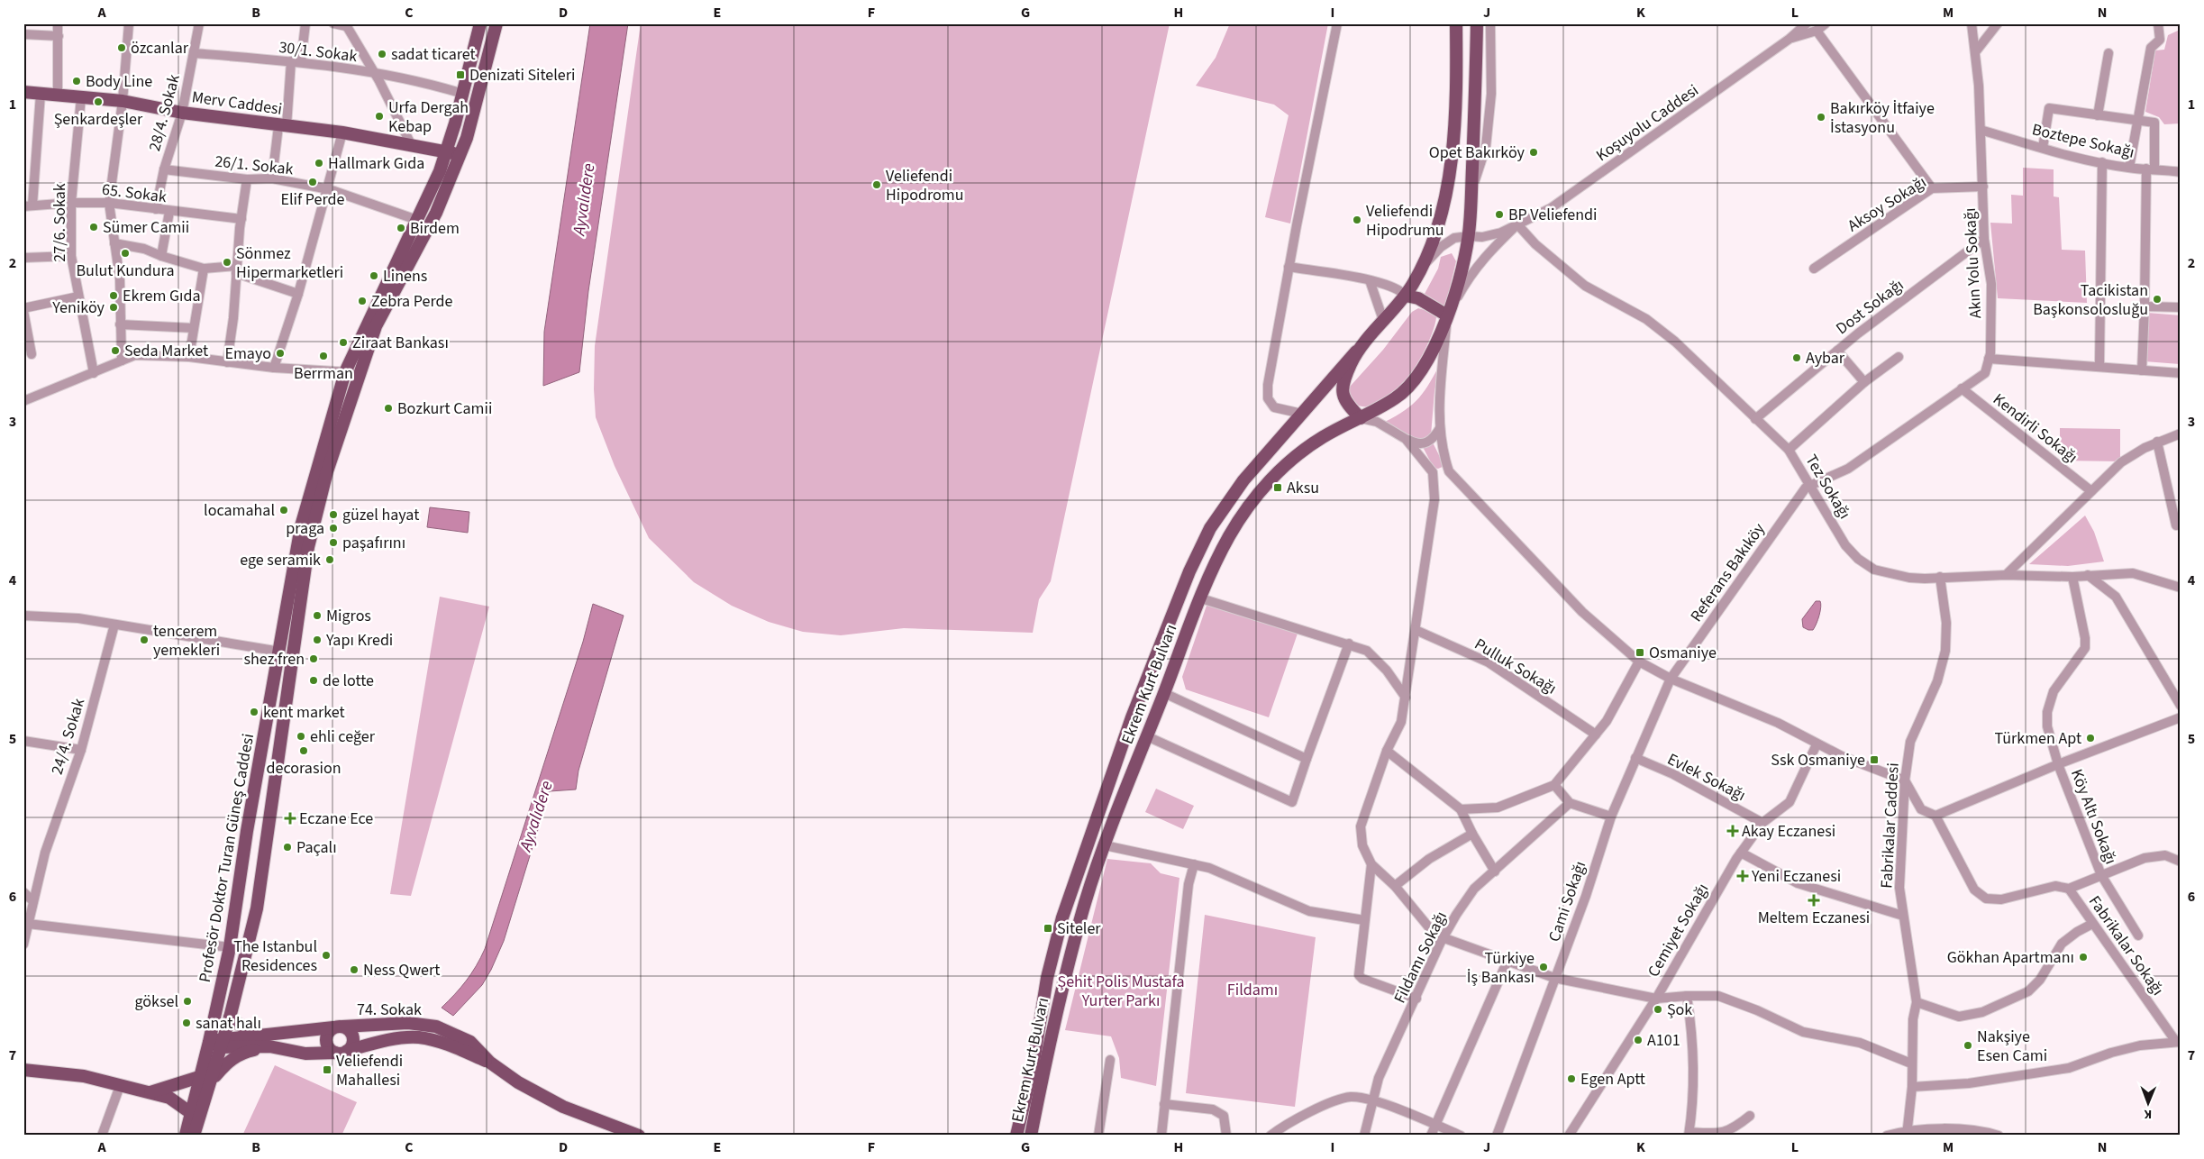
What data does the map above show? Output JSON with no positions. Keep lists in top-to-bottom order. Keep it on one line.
{"streets":{"main road":["Merv Caddesi","Ekrem Kurt Bulvarı","Profesör Doktor Turan Güneş Caddesi","74. Sokak"],"street":["30/1. Sokak","28/4. Sokak","Koşuyolu Caddesi","Boztepe Sokağı","26/1. Sokak","65. Sokak","Aksoy Sokağı","27/6. Sokak","Akın Yolu Sokağı","Dost Sokağı","Kendirli Sokağı","Tez Sokağı","Referans Bakıköy","Pulluk Sokağı","24/4. Sokak","Evlek Sokağı","Köy Altı Sokağı","Fabrikalar Caddesi","Cami Sokağı","Cemiyet Sokağı","Fabrikalar Sokağı","Fildamı Sokağı"]},"crossings":[["30/1. Sokak","28/4. Sokak"],["30/1. Sokak","Profesör Doktor Turan Güneş Caddesi"],["Merv Caddesi","28/4. Sokak"],["Merv Caddesi","27/6. Sokak"],["Merv Caddesi","Profesör Doktor Turan Güneş Caddesi"],["28/4. Sokak","26/1. Sokak"],["28/4. Sokak","65. Sokak"],["Koşuyolu Caddesi","Tez Sokağı"],["Koşuyolu Caddesi","Ekrem Kurt Bulvarı"],["Boztepe Sokağı","Akın Yolu Sokağı"],["26/1. Sokak","Profesör Doktor Turan Güneş Caddesi"],["65. Sokak","27/6. Sokak"],["Aksoy Sokağı","Akın Yolu Sokağı"],["Akın Yolu Sokağı","Dost Sokağı"],["Akın Yolu Sokağı","Kendirli Sokağı"],["Akın Yolu Sokağı","Tez Sokağı"],["Akın Yolu Sokağı","Referans Bakıköy"],["Dost Sokağı","Tez Sokağı"],["Tez Sokağı","Referans Bakıköy"],["Tez Sokağı","Köy Altı Sokağı"],["Tez Sokağı","Fabrikalar Caddesi"],["Referans Bakıköy","Cami Sokağı"],["Evlek Sokağı","Cami Sokağı"],["Evlek Sokağı","Cemiyet Sokağı"]],"water":["Ayvalıdere"],"parks":["Şehit Polis Mustafa Yurter Parkı","Fildamı"],"places":{"other":["özcanlar","sadat ticaret","Body Line","Şenkardeşler","Urfa Dergah Kebap","Bakırköy İtfaiye İstasyonu","Opet Bakırköy","Hallmark Gıda","Elif Perde","Veliefendi Hipodromu","BP Veliefendi","Veliefendi Hipodrumu","Sümer Camii","Birdem","Bulut Kundura","Sönmez Hipermarketleri","Linens","Ekrem Gıda","Tacikistan Başkonsolosluğu","Zebra Perde","Yeniköy","Ziraat Bankası","Seda Market","Emayo","Berrman","Aybar","Bozkurt Camii","locamahal","güzel hayat","praga","paşafırını","ege seramik","Migros","tencerem yemekleri","Yapı Kredi","shez fren","de lotte","kent market","ehli ceğer","Türkmen Apt","decorasion","Paçalı","The Istanbul Residences","Gökhan Apartmanı","Türkiye İş Bankası","Ness Qwert","göksel","Şok","sanat halı","A101","Nakşiye Esen Cami","Egen Aptt"],"transit":["Denizati Siteleri","Aksu","Osmaniye","Ssk Osmaniye","Siteler","Veliefendi Mahallesi"],"health":["Eczane Ece","Akay Eczanesi","Yeni Eczanesi","Meltem Eczanesi"]},"north":"bottom","grid":{"columns":["A","B","C","D","E","F","G","H","I","J","K","L","M","N"],"rows":["1","2","3","4","5","6","7"]}}
